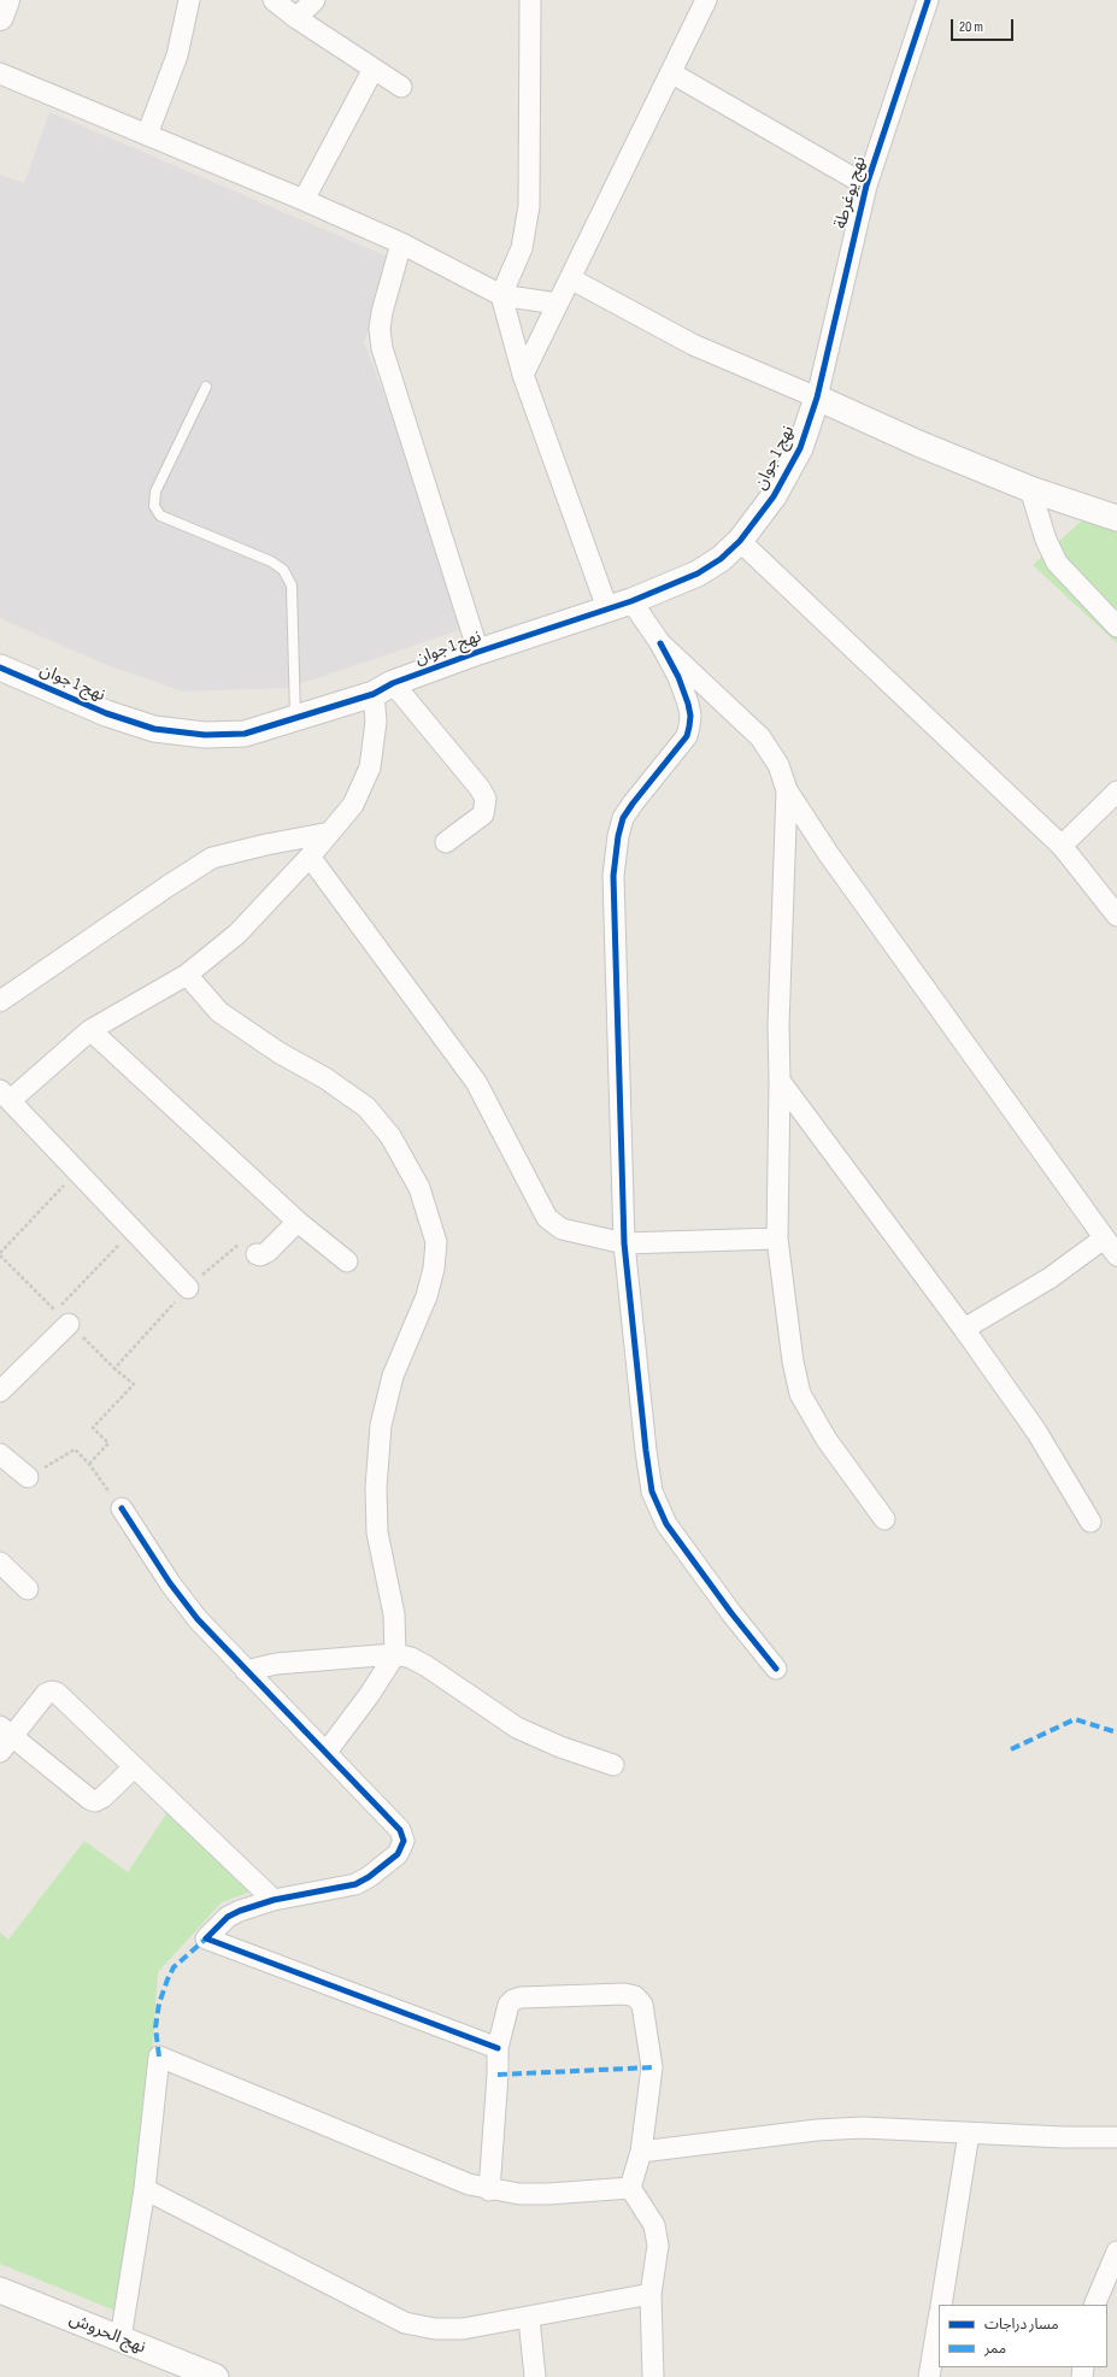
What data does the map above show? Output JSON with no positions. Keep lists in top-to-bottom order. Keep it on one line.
{"streets":{"street":["نهج يوغرطة","نهج 1 جوان","نهج الحروش"]},"crossings":[["نهج يوغرطة","نهج 1 جوان"]],"legend":["مسار دراجات","ممر"],"scale_bar":"20 m"}
